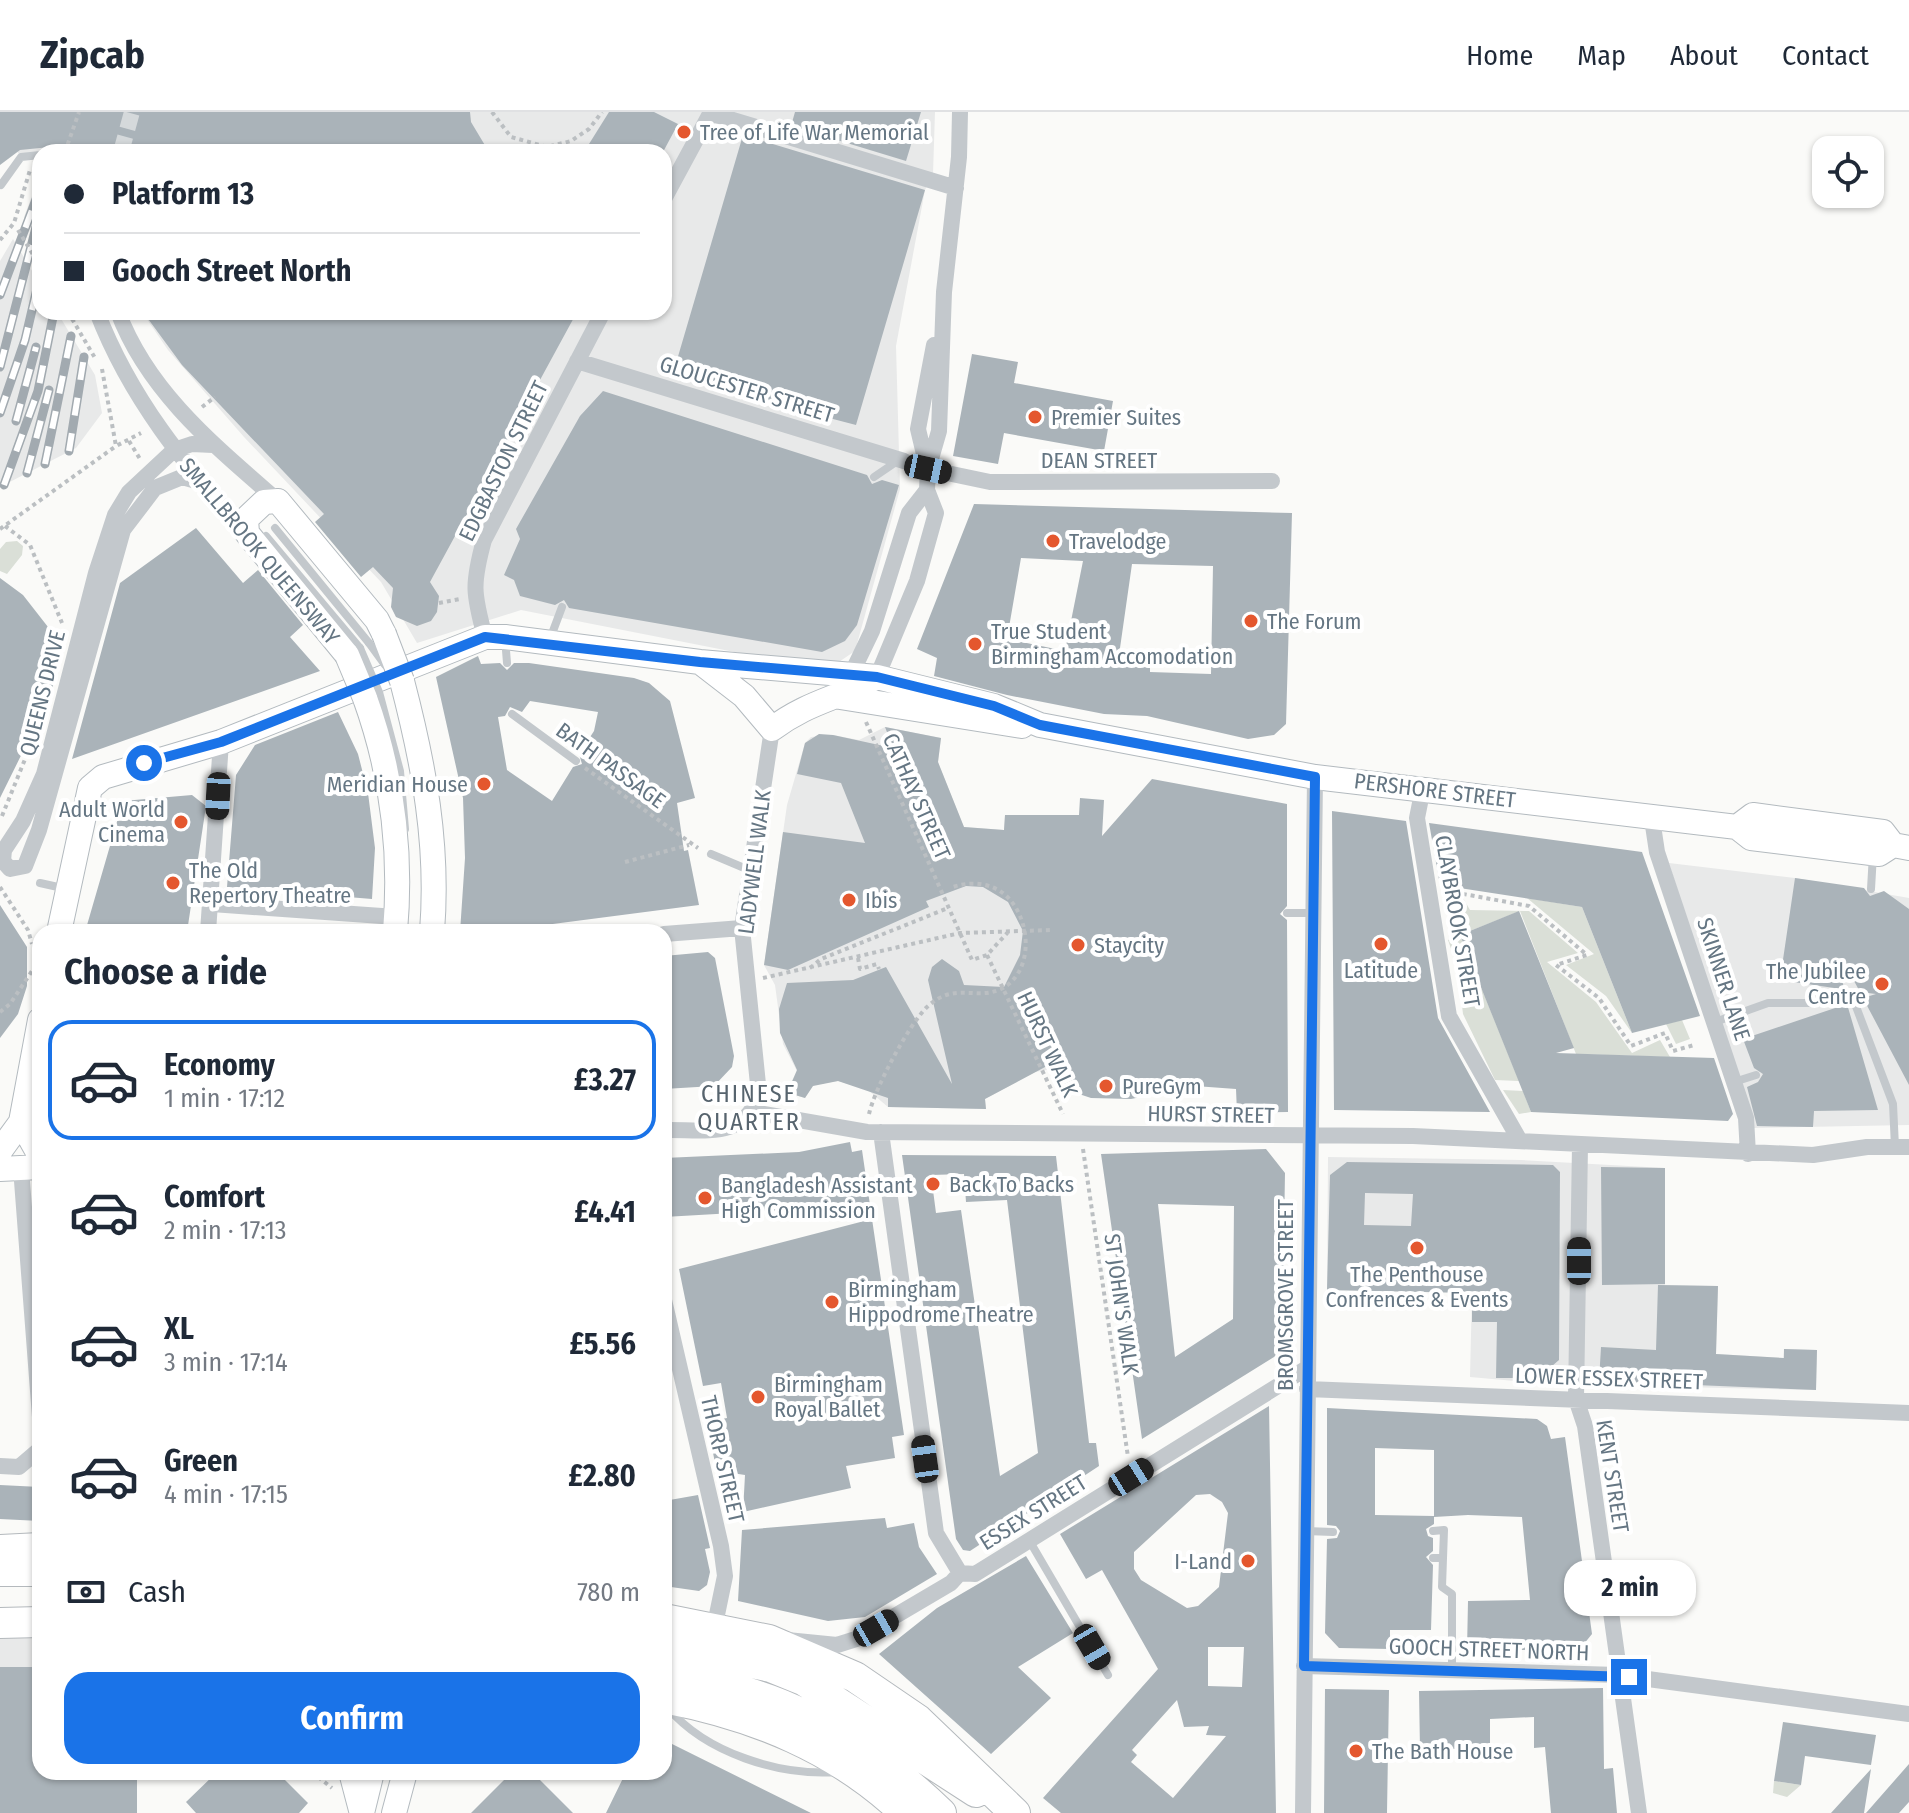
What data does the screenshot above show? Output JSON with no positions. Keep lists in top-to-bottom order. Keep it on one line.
{"streets":{"street":["GLOUCESTER STREET","DEAN STREET","EDGBASTON STREET","SMALLBROOK QUEENSWAY","QUEENS DRIVE","PERSHORE STREET","LADYWELL WALK","CLAYBROOK STREET","SKINNER LANE","HURST STREET","BROMSGROVE STREET","LOWER ESSEX STREET","THORP STREET","KENT STREET","ESSEX STREET","GOOCH STREET NORTH"],"lane":["BATH PASSAGE"],"path":["CATHAY STREET","HURST WALK","ST JOHN'S WALK"]},"crossings":[["GLOUCESTER STREET","EDGBASTON STREET"],["EDGBASTON STREET","PERSHORE STREET"],["SMALLBROOK QUEENSWAY","QUEENS DRIVE"],["PERSHORE STREET","CLAYBROOK STREET"],["PERSHORE STREET","SKINNER LANE"],["PERSHORE STREET","BROMSGROVE STREET"],["CATHAY STREET","HURST WALK"],["LADYWELL WALK","HURST STREET"],["CLAYBROOK STREET","HURST STREET"],["SKINNER LANE","HURST STREET"],["HURST STREET","BROMSGROVE STREET"],["HURST STREET","ST JOHN'S WALK"],["HURST STREET","KENT STREET"],["BROMSGROVE STREET","LOWER ESSEX STREET"],["BROMSGROVE STREET","ESSEX STREET"],["BROMSGROVE STREET","GOOCH STREET NORTH"],["ST JOHN'S WALK","ESSEX STREET"],["LOWER ESSEX STREET","KENT STREET"],["KENT STREET","GOOCH STREET NORTH"]],"districts":["CHINESE QUARTER"],"places":["Tree of Life War Memorial","Premier Suites","Travelodge","The Forum","True Student Birmingham Accomodation","Meridian House","Adult World Cinema","The Old Repertory Theatre","Ibis","Latitude","Staycity","The Jubilee Centre","PureGym","Back To Backs","Bangladesh Assistant High Commission","The Penthouse Confrences & Events","Birmingham Hippodrome Theatre","Birmingham Royal Ballet","I-Land","The Bath House"],"page":{"header":"Zipcab","nav":["Home","Map","About","Contact"],"banner":["Platform 13","Gooch Street North"],"heading":"Choose a ride","list":[{"name":"Economy","note":"1 min · 17:12","value":"£3.27"},{"name":"Comfort","note":"2 min · 17:13","value":"£4.41"},{"name":"XL","note":"3 min · 17:14","value":"£5.56"},{"name":"Green","note":"4 min · 17:15","value":"£2.80"}],"pay":["Cash","780 m"],"bubble":"2 min","buttons":"Confirm"}}
